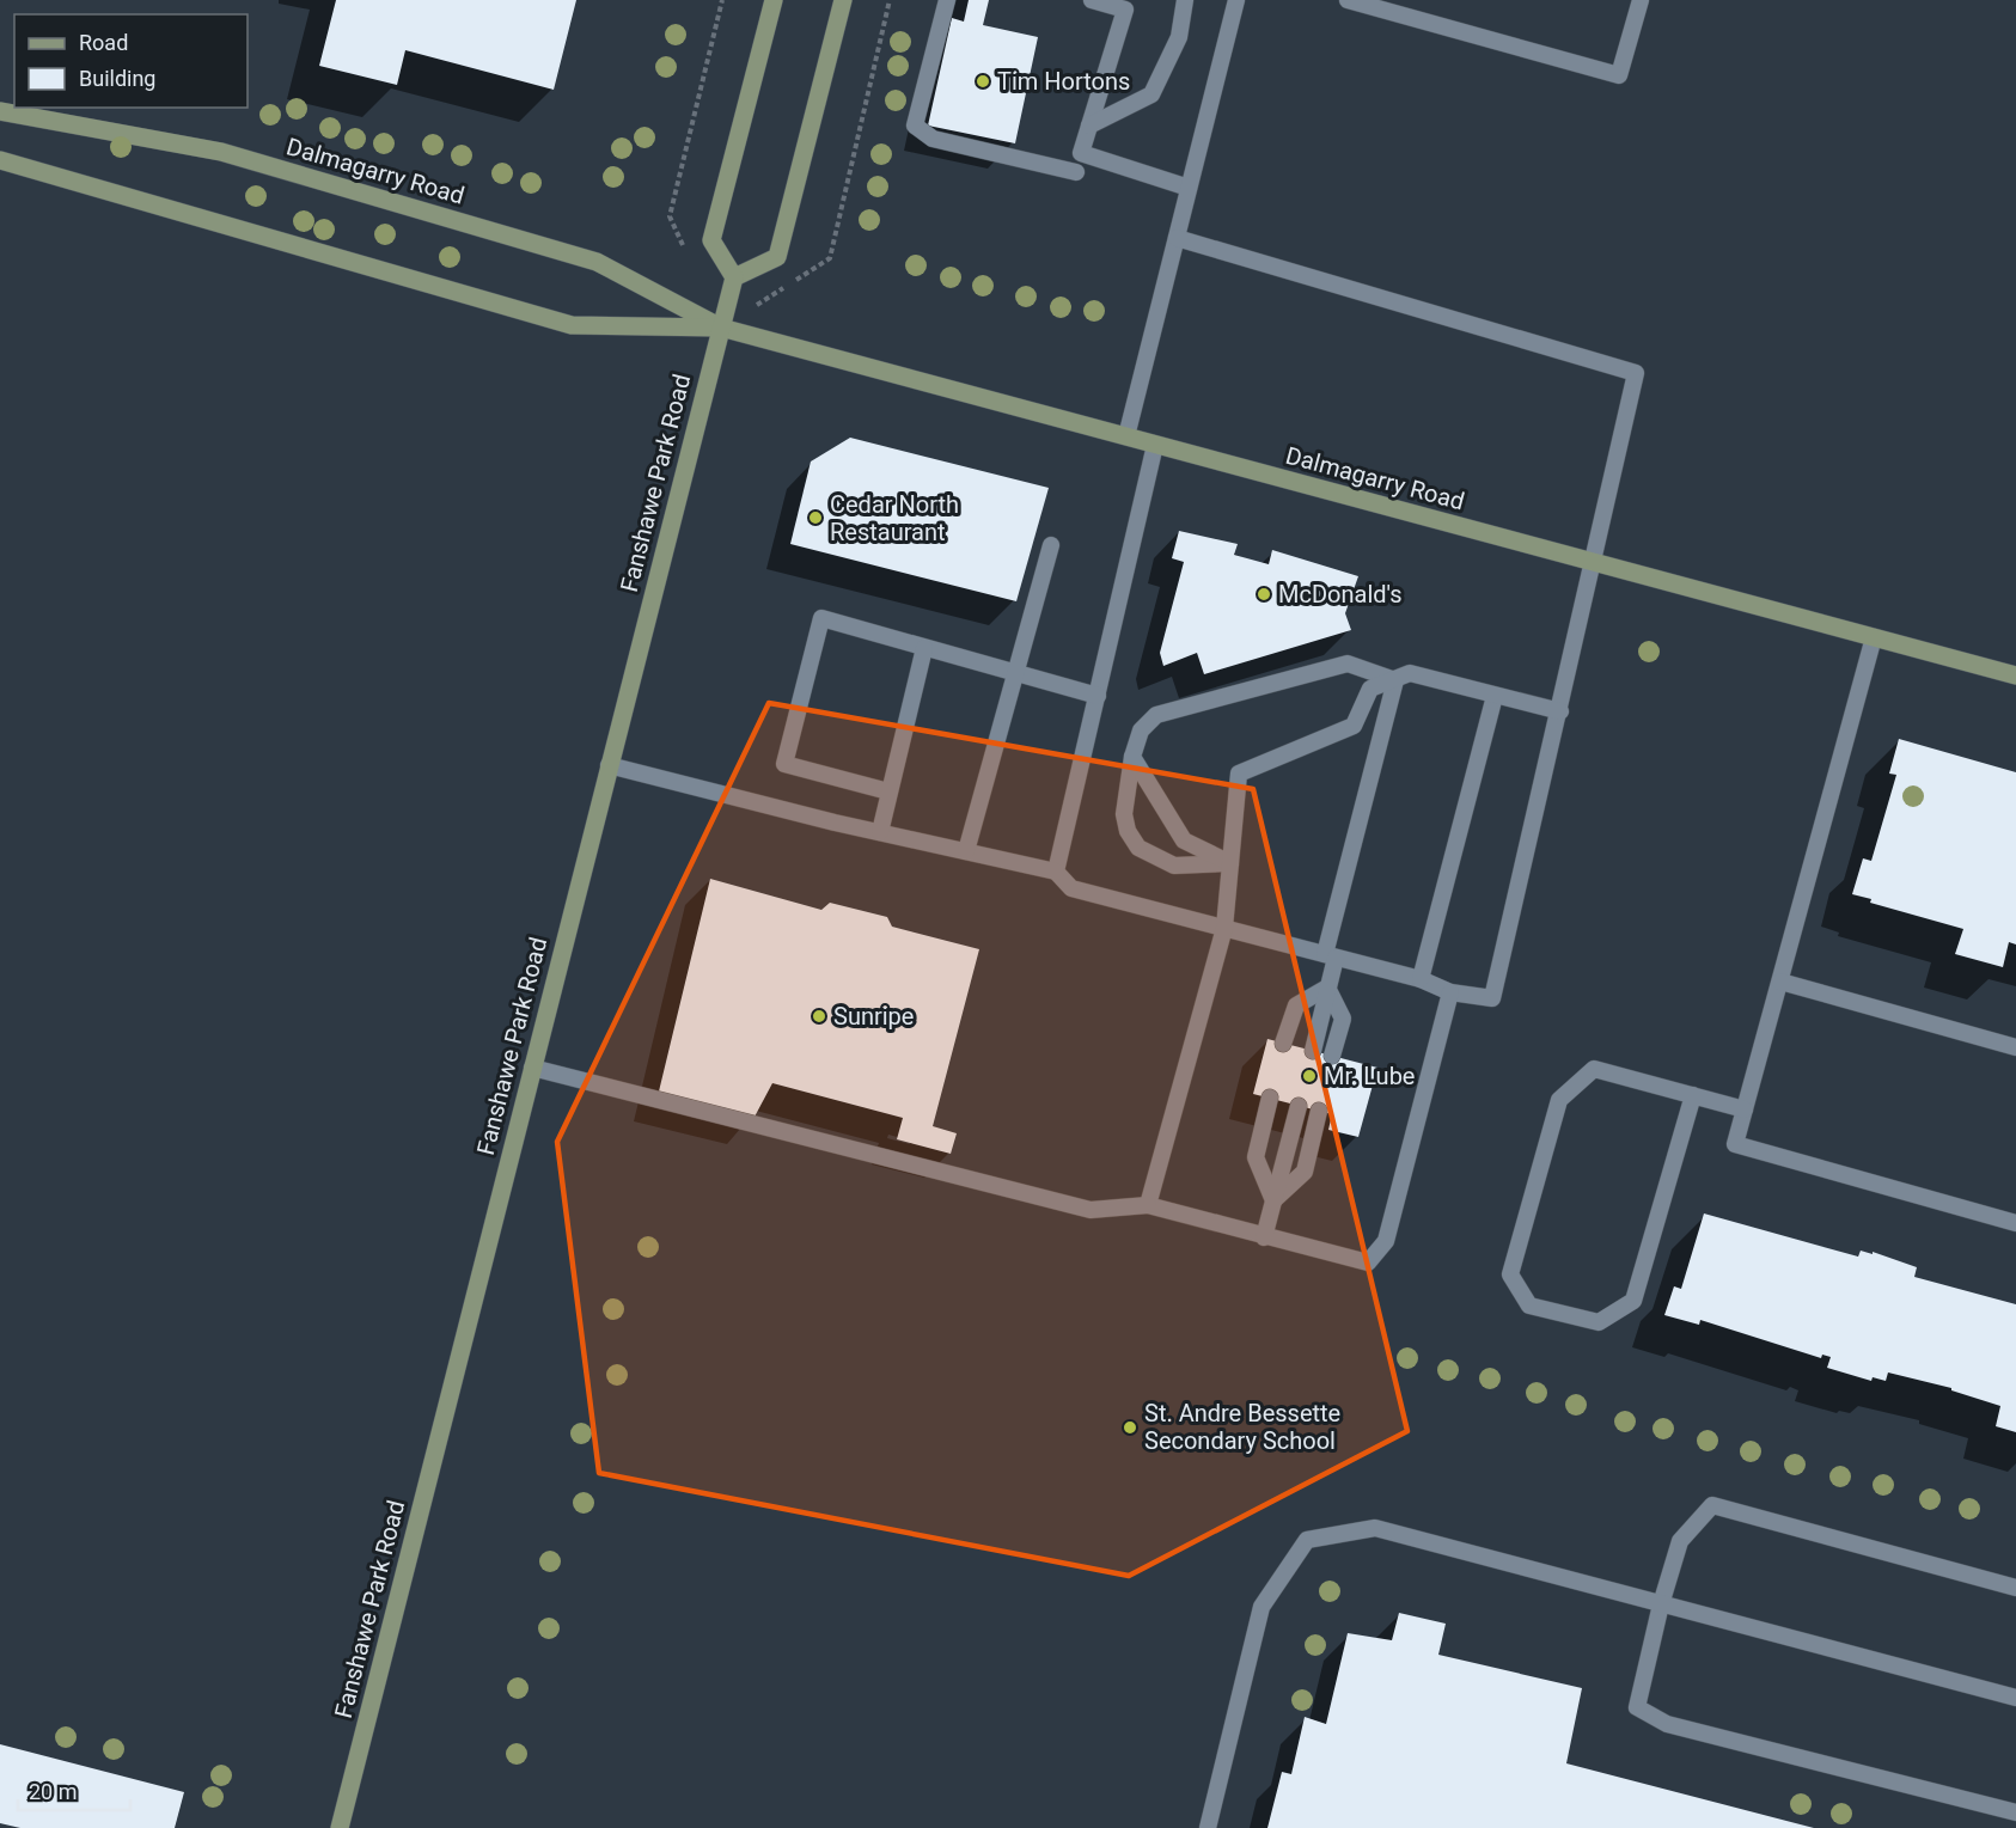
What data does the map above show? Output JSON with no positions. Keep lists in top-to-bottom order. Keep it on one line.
{"streets":{"street":["Dalmagarry Road","Fanshawe Park Road"]},"crossings":[["Dalmagarry Road","Fanshawe Park Road"]],"places":["Tim Hortons","Cedar North Restaurant","McDonald's","Sunripe","Mr. Lube","St. Andre Bessette Secondary School"],"legend":["Road","Building"],"scale_bar":"20 m"}
